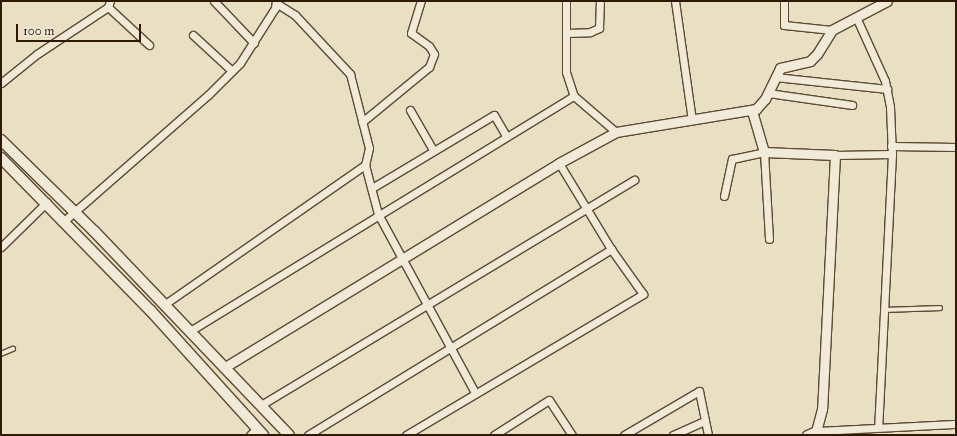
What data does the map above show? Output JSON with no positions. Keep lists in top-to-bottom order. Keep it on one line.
{"scale_bar":"100 m"}
